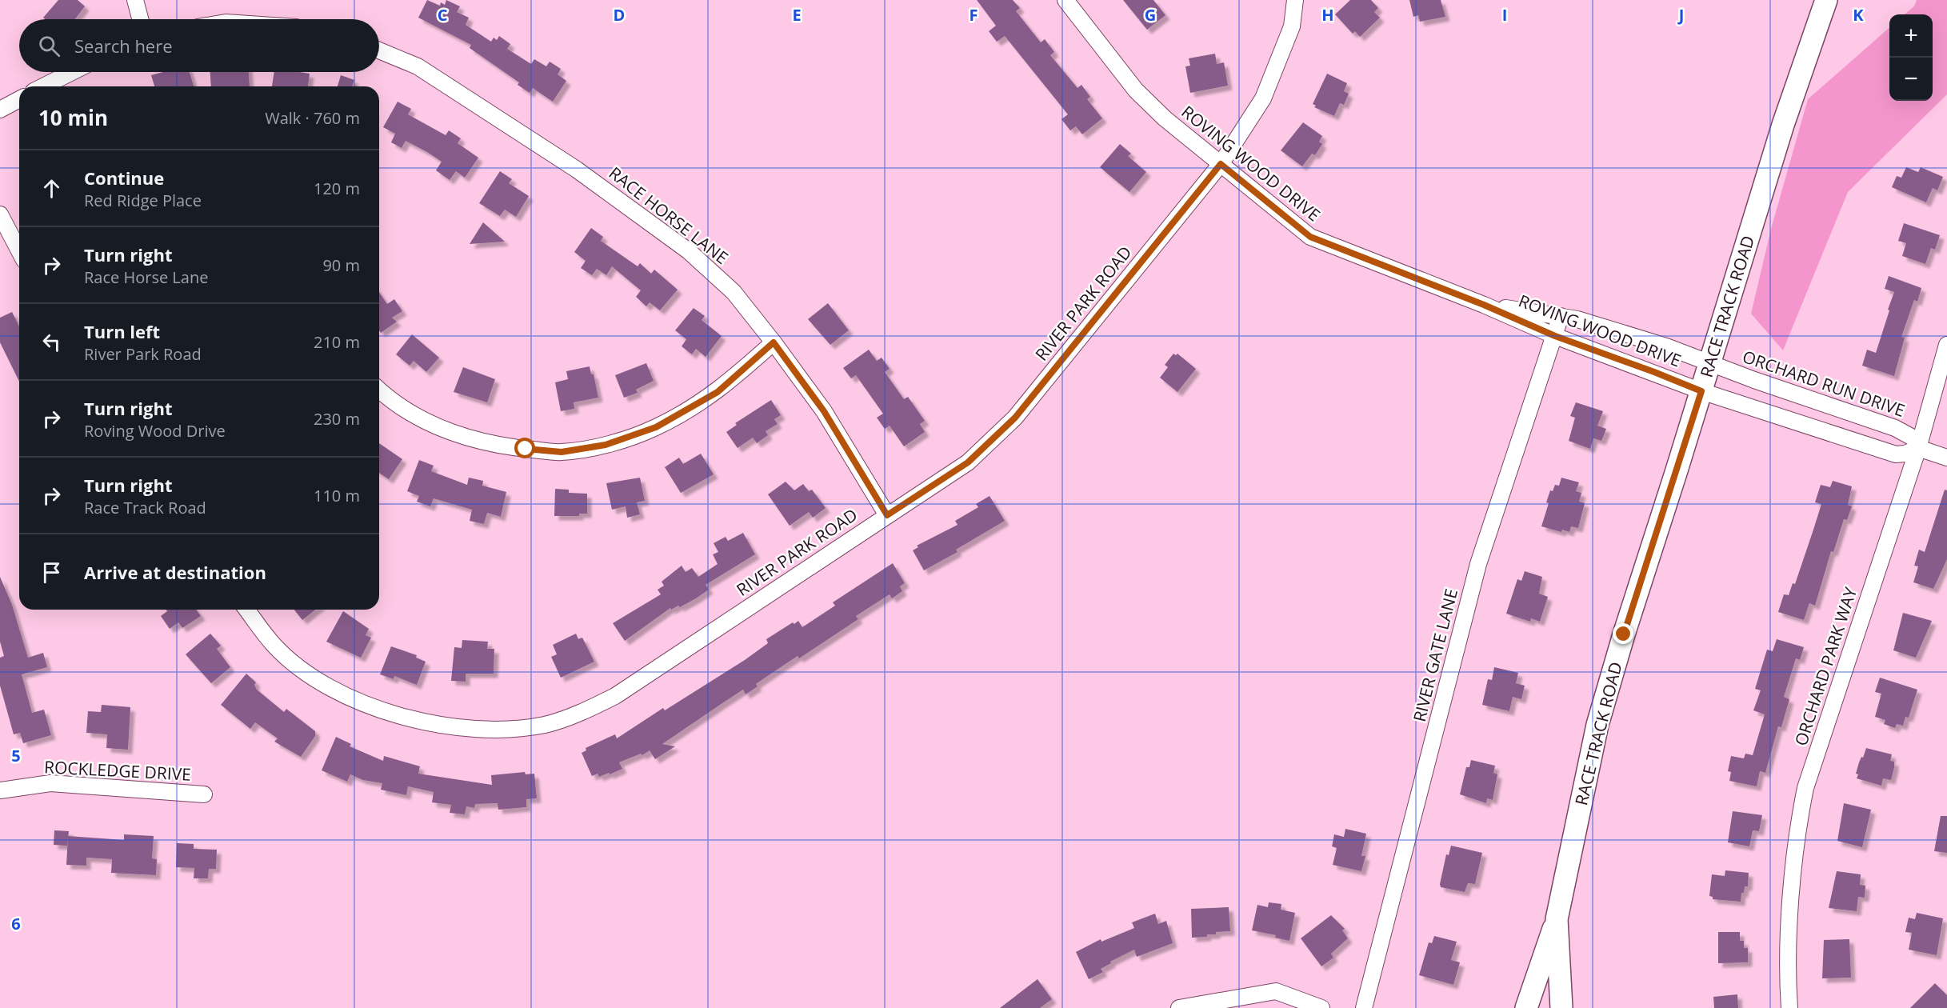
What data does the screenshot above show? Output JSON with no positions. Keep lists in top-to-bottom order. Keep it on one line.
{"streets":{"street":["ROVING WOOD DRIVE","RACE HORSE LANE","RIVER PARK ROAD","RACE TRACK ROAD","ORCHARD RUN DRIVE","RIVER GATE LANE","ORCHARD PARK WAY","ROCKLEDGE DRIVE"]},"crossings":[["ROVING WOOD DRIVE","RIVER PARK ROAD"],["ROVING WOOD DRIVE","RACE TRACK ROAD"],["ROVING WOOD DRIVE","ORCHARD RUN DRIVE"],["ROVING WOOD DRIVE","RIVER GATE LANE"],["RACE HORSE LANE","RIVER PARK ROAD"],["RACE TRACK ROAD","ORCHARD RUN DRIVE"],["ORCHARD RUN DRIVE","ORCHARD PARK WAY"]],"page":{"map_buttons":["+","−"],"search":"Search here","heading":["10 min","Walk · 760 m"],"list":[["Continue","Red Ridge Place","120 m"],["Turn right","Race Horse Lane","90 m"],["Turn left","River Park Road","210 m"],["Turn right","Roving Wood Drive","230 m"],["Turn right","Race Track Road","110 m"],"Arrive at destination"]},"grid":{"columns":["C","D","E","F","G","H","I","J","K"],"rows":["5","6"]}}
